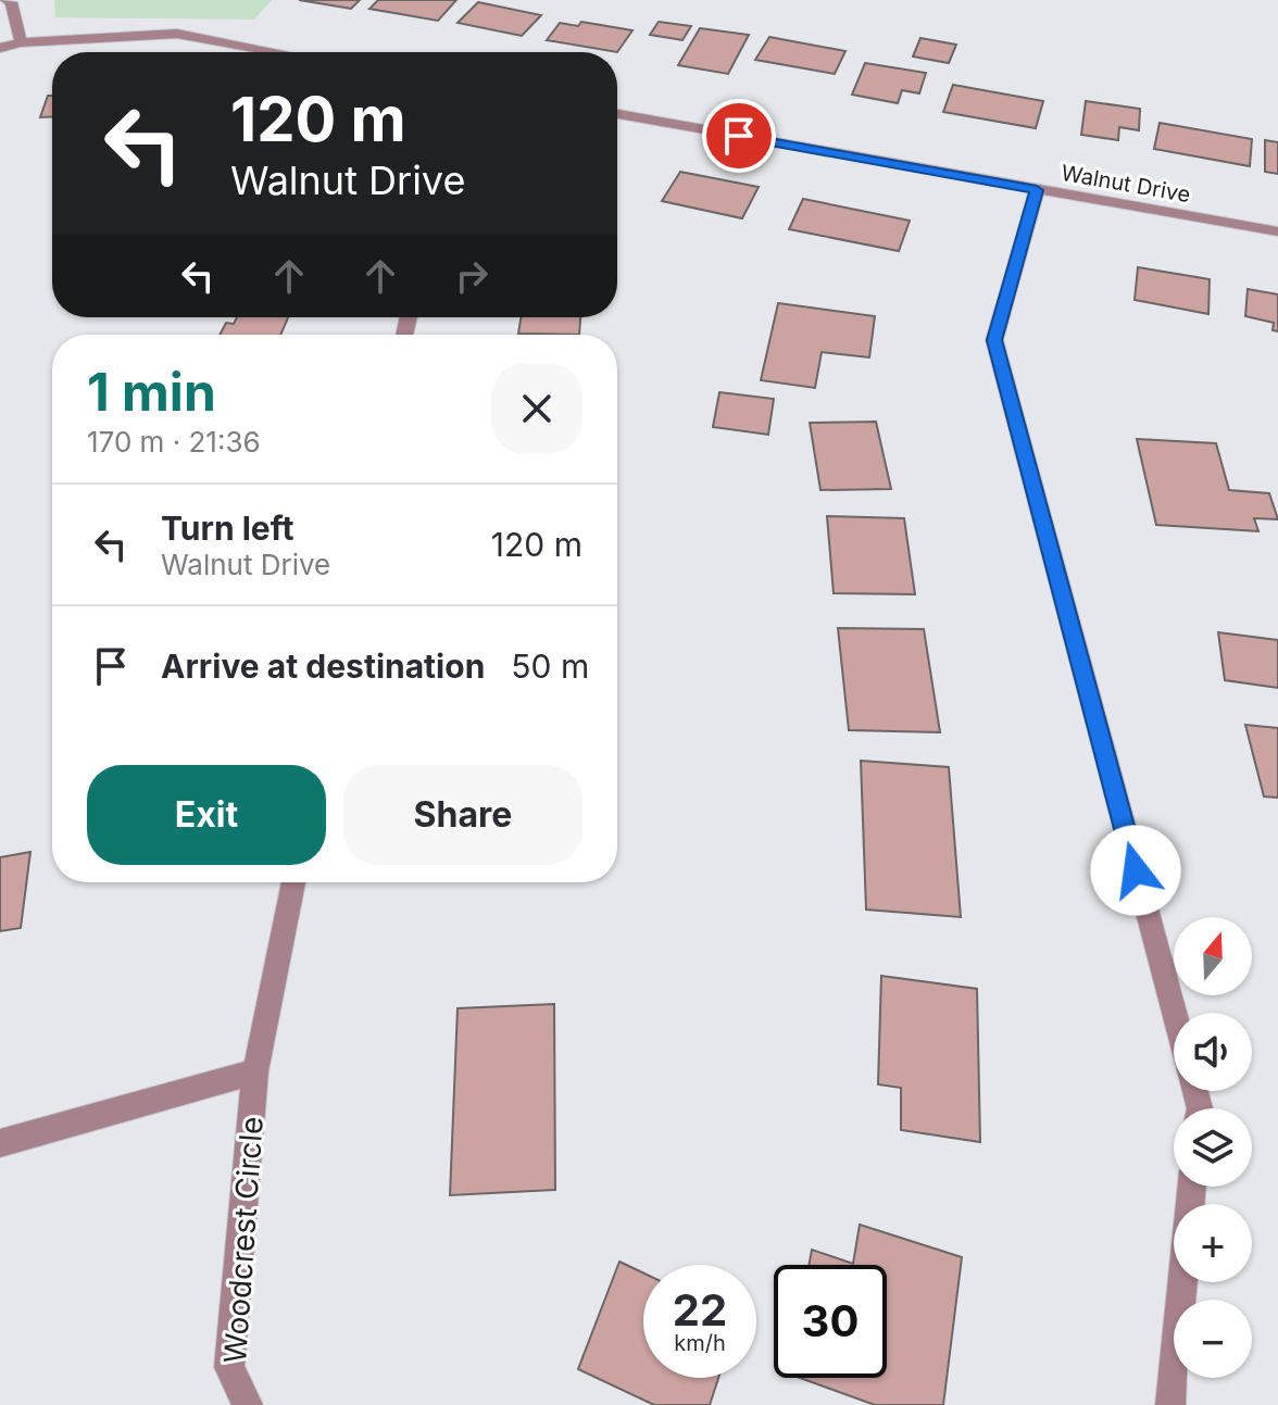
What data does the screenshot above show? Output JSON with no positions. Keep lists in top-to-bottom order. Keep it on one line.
{"streets":{"street":["Walnut Drive","Woodcrest Circle"]},"north":"top","page":{"turn":["120 m","Walnut Drive"],"heading":["1 min","170 m · 21:36"],"list":[{"name":"Turn left","note":"Walnut Drive","value":"120 m"},{"name":"Arrive at destination","value":"50 m"}],"buttons":["Exit","Share"],"map_buttons":["+","−"],"speed":"22 km/h","limit":"30"}}
